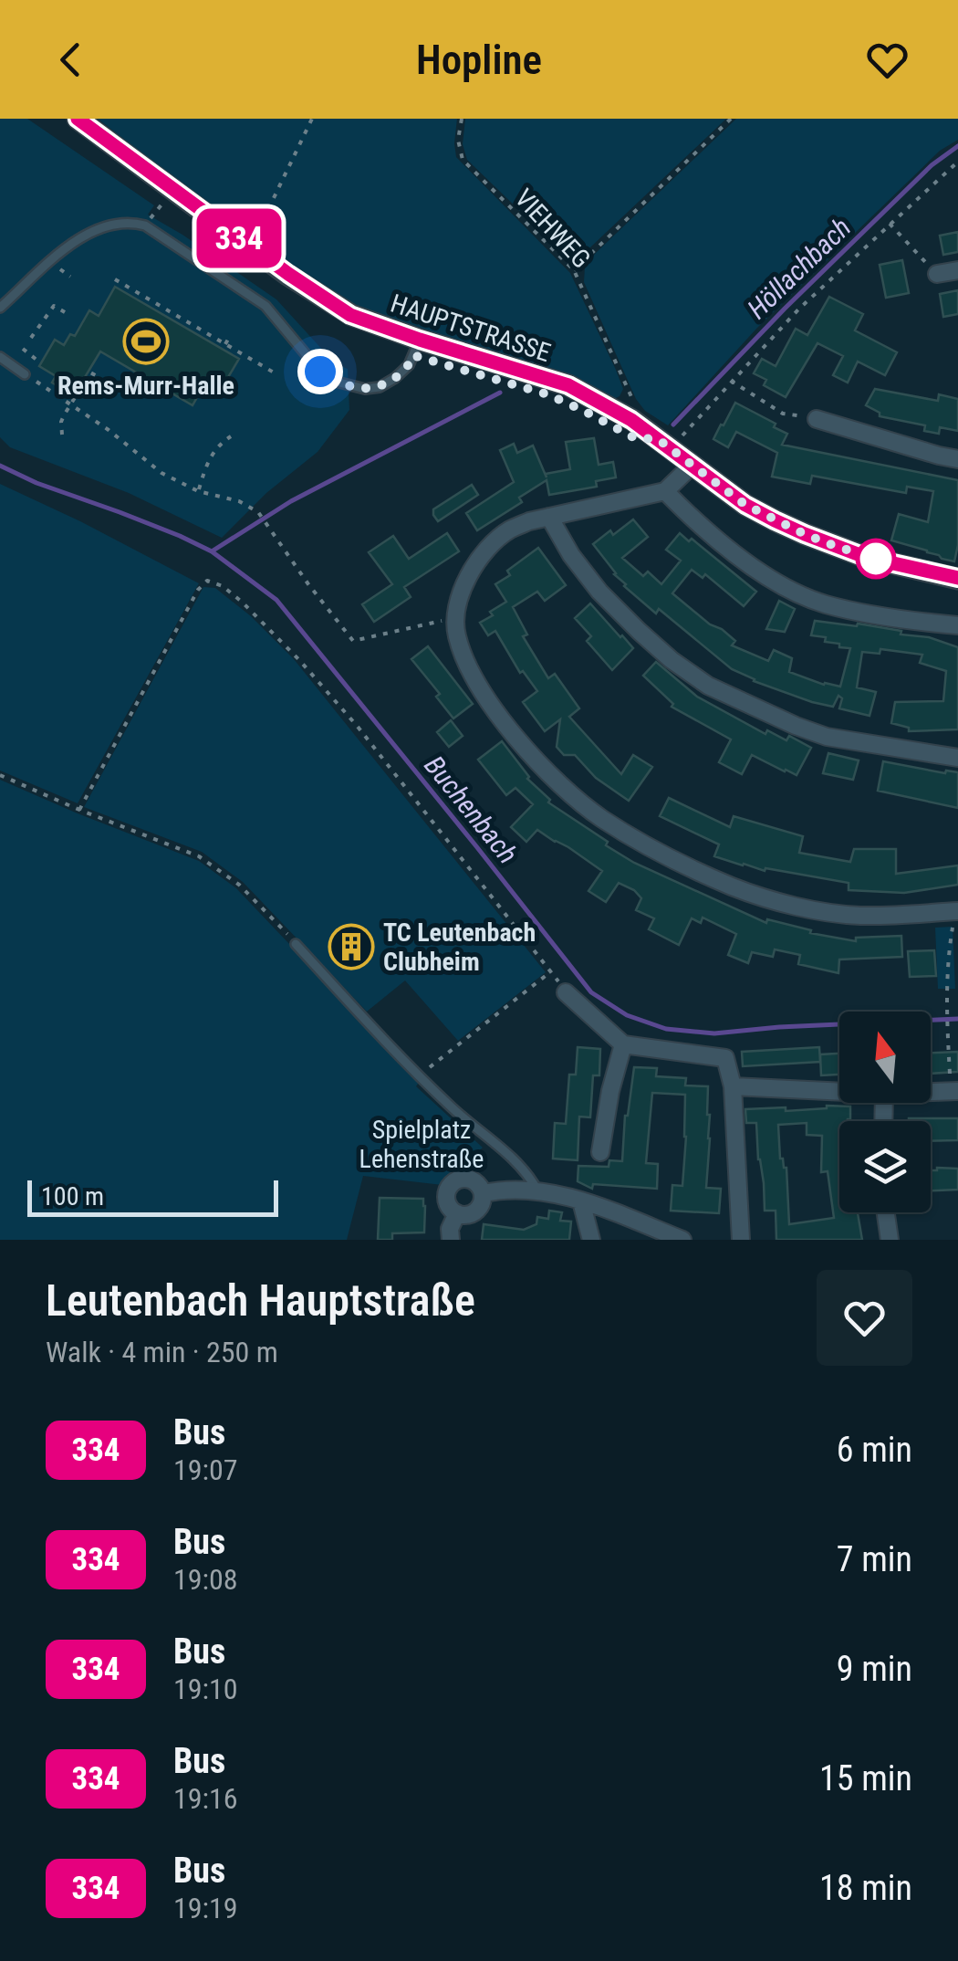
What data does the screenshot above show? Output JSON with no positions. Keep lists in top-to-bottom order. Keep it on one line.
{"streets":{"street":["HAUPTSTRASSE"],"path":["VIEHWEG"]},"crossings":[["VIEHWEG","HAUPTSTRASSE"]],"water":["Höllachbach","Buchenbach"],"parks":["Spielplatz Lehenstraße"],"places":{"sports":["Rems-Murr-Halle"],"building":["TC Leutenbach Clubheim"]},"lines":["bus line 334"],"scale_bar":"100 m","north":"top","page":{"header":"Hopline","on_map":"334","scale":"100 m","heading":["Leutenbach Hauptstraße","Walk · 4 min · 250 m"],"list":[{"mark":"334","name":"Bus","note":"19:07","value":"6 min"},{"mark":"334","name":"Bus","note":"19:08","value":"7 min"},{"mark":"334","name":"Bus","note":"19:10","value":"9 min"},{"mark":"334","name":"Bus","note":"19:16","value":"15 min"},{"mark":"334","name":"Bus","note":"19:19","value":"18 min"}]}}
